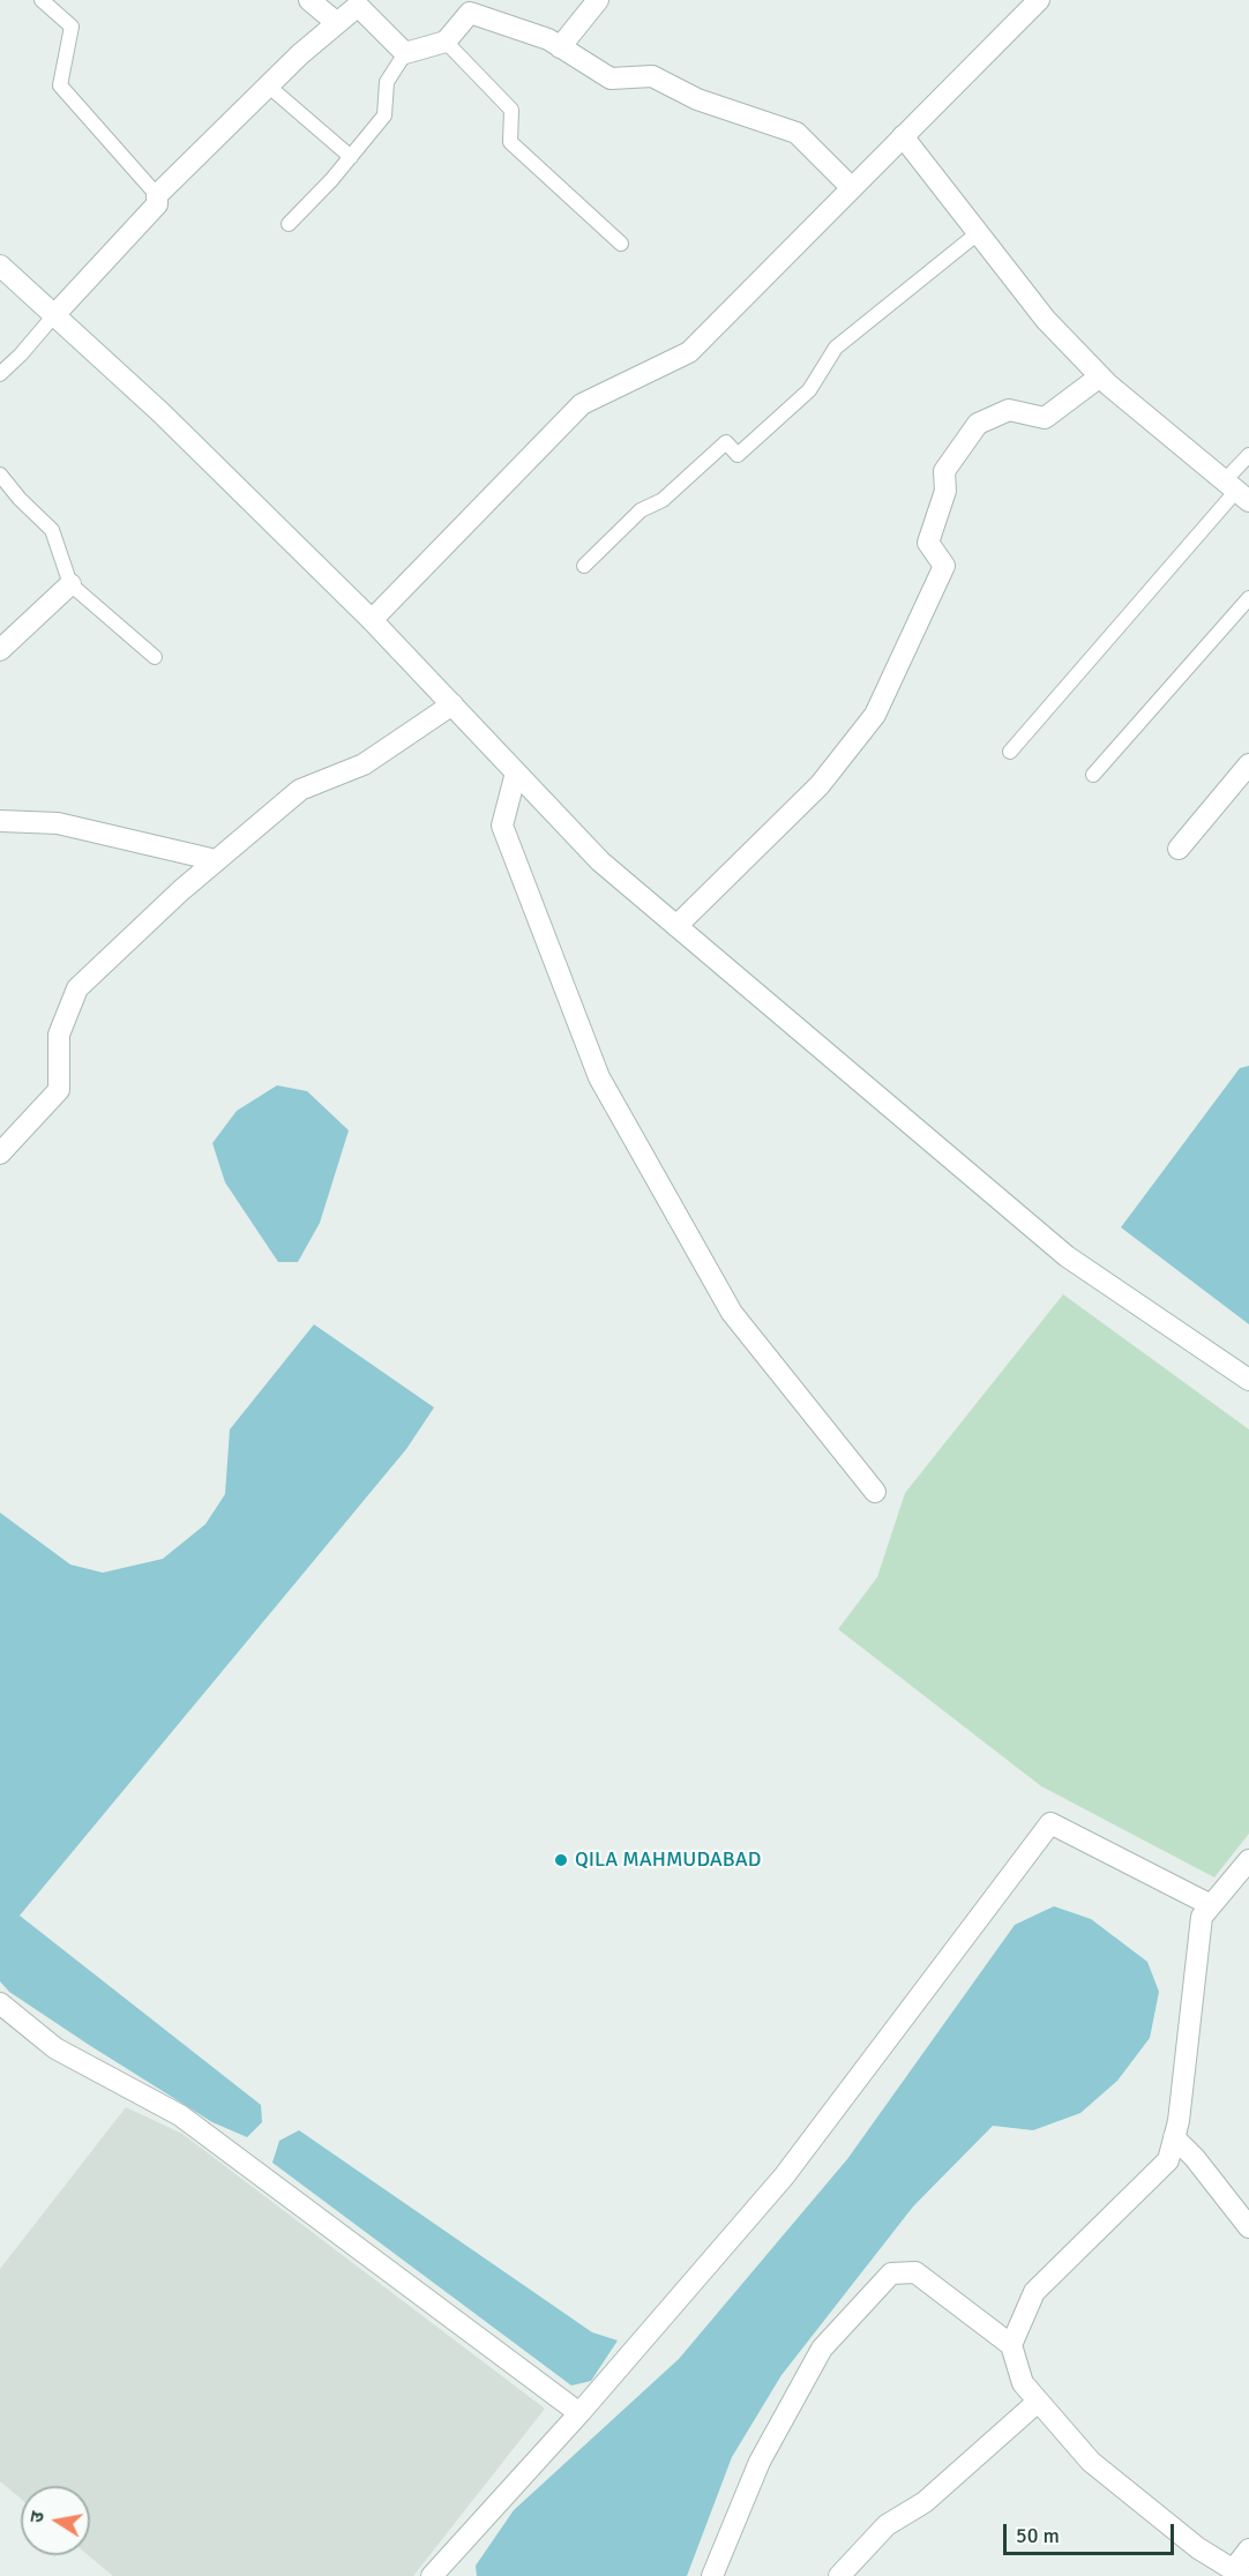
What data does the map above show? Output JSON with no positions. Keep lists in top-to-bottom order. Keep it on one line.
{"places":["QILA MAHMUDABAD"],"scale_bar":"50 m","north":"left"}
